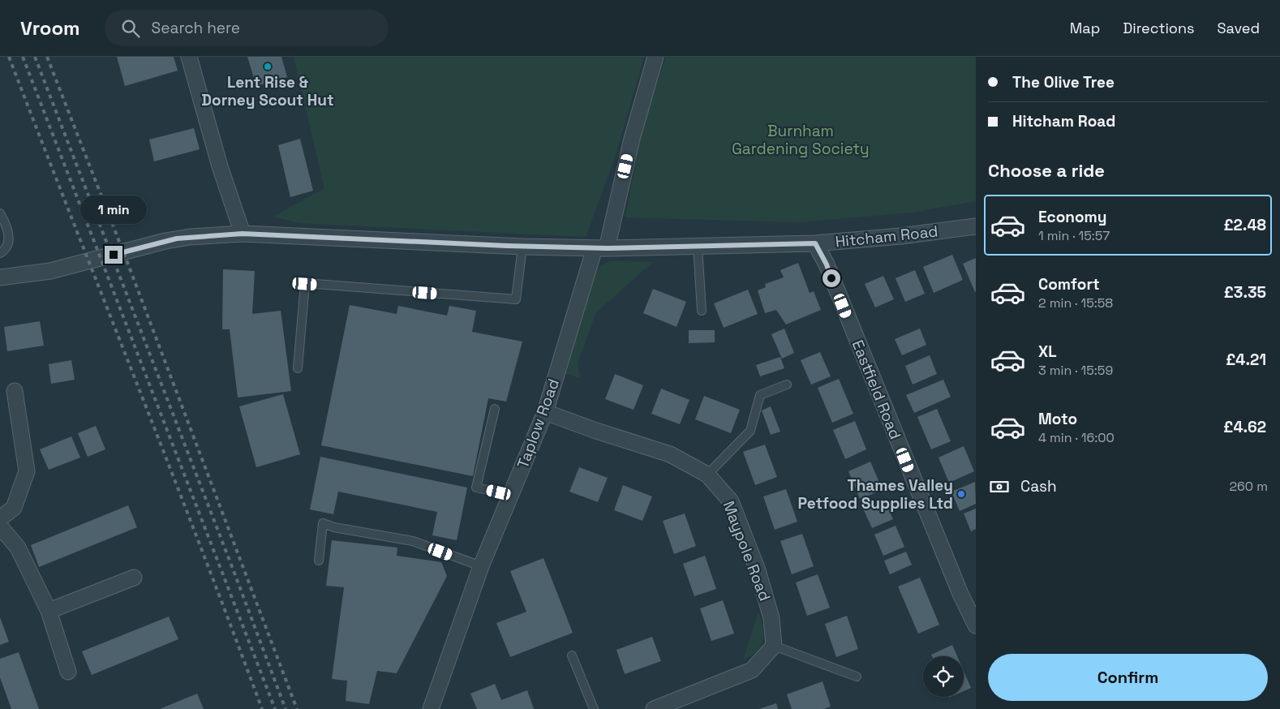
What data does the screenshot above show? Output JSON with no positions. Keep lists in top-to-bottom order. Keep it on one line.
{"streets":{"street":["Hitcham Road","Eastfield Road","Taplow Road","Maypole Road"]},"crossings":[["Hitcham Road","Eastfield Road"],["Hitcham Road","Taplow Road"],["Taplow Road","Maypole Road"]],"parks":["Burnham Gardening Society"],"places":["Lent Rise & Dorney Scout Hut","Thames Valley Petfood Supplies Ltd"],"page":{"header":"Vroom","search":"Search here","nav":["Map","Directions","Saved"],"banner":["The Olive Tree","Hitcham Road"],"heading":"Choose a ride","list":[{"name":"Economy","note":"1 min · 15:57","value":"£2.48"},{"name":"Comfort","note":"2 min · 15:58","value":"£3.35"},{"name":"XL","note":"3 min · 15:59","value":"£4.21"},{"name":"Moto","note":"4 min · 16:00","value":"£4.62"}],"bubble":"1 min","pay":["Cash","260 m"],"buttons":"Confirm"}}
